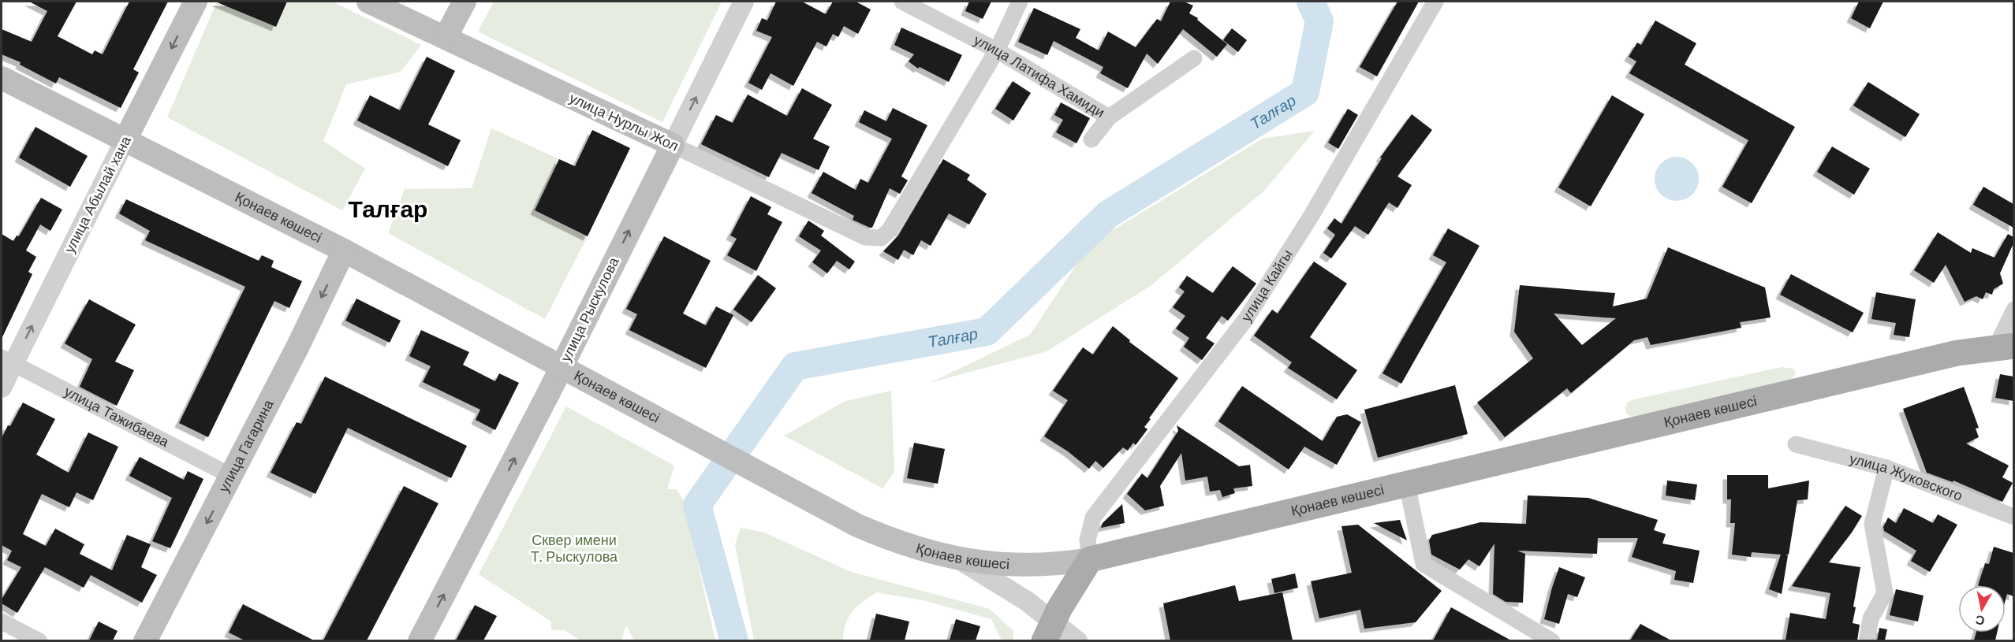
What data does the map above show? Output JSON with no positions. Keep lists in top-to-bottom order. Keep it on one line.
{"streets":{"main road":["улица Нурлы Жол","улица Абылай хана","Қонаев көшесі","улица Рыскулова","улица Гагарина"],"street":["улица Латифа Хамиди","улица Кайгы","улица Тажибаева","улица Жуковского"]},"crossings":[["улица Латифа Хамиди","улица Нурлы Жол"],["улица Нурлы Жол","улица Рыскулова"],["улица Абылай хана","Қонаев көшесі"],["улица Абылай хана","улица Тажибаева"],["Қонаев көшесі","улица Кайгы"],["Қонаев көшесі","улица Рыскулова"],["Қонаев көшесі","улица Гагарина"],["улица Тажибаева","улица Гагарина"]],"one_way":["улица Рыскулова","улица Гагарина"],"districts":["Талғар"],"water":["Талғар"],"parks":["Сквер имени Т. Рыскулова"],"north":"bottom"}
